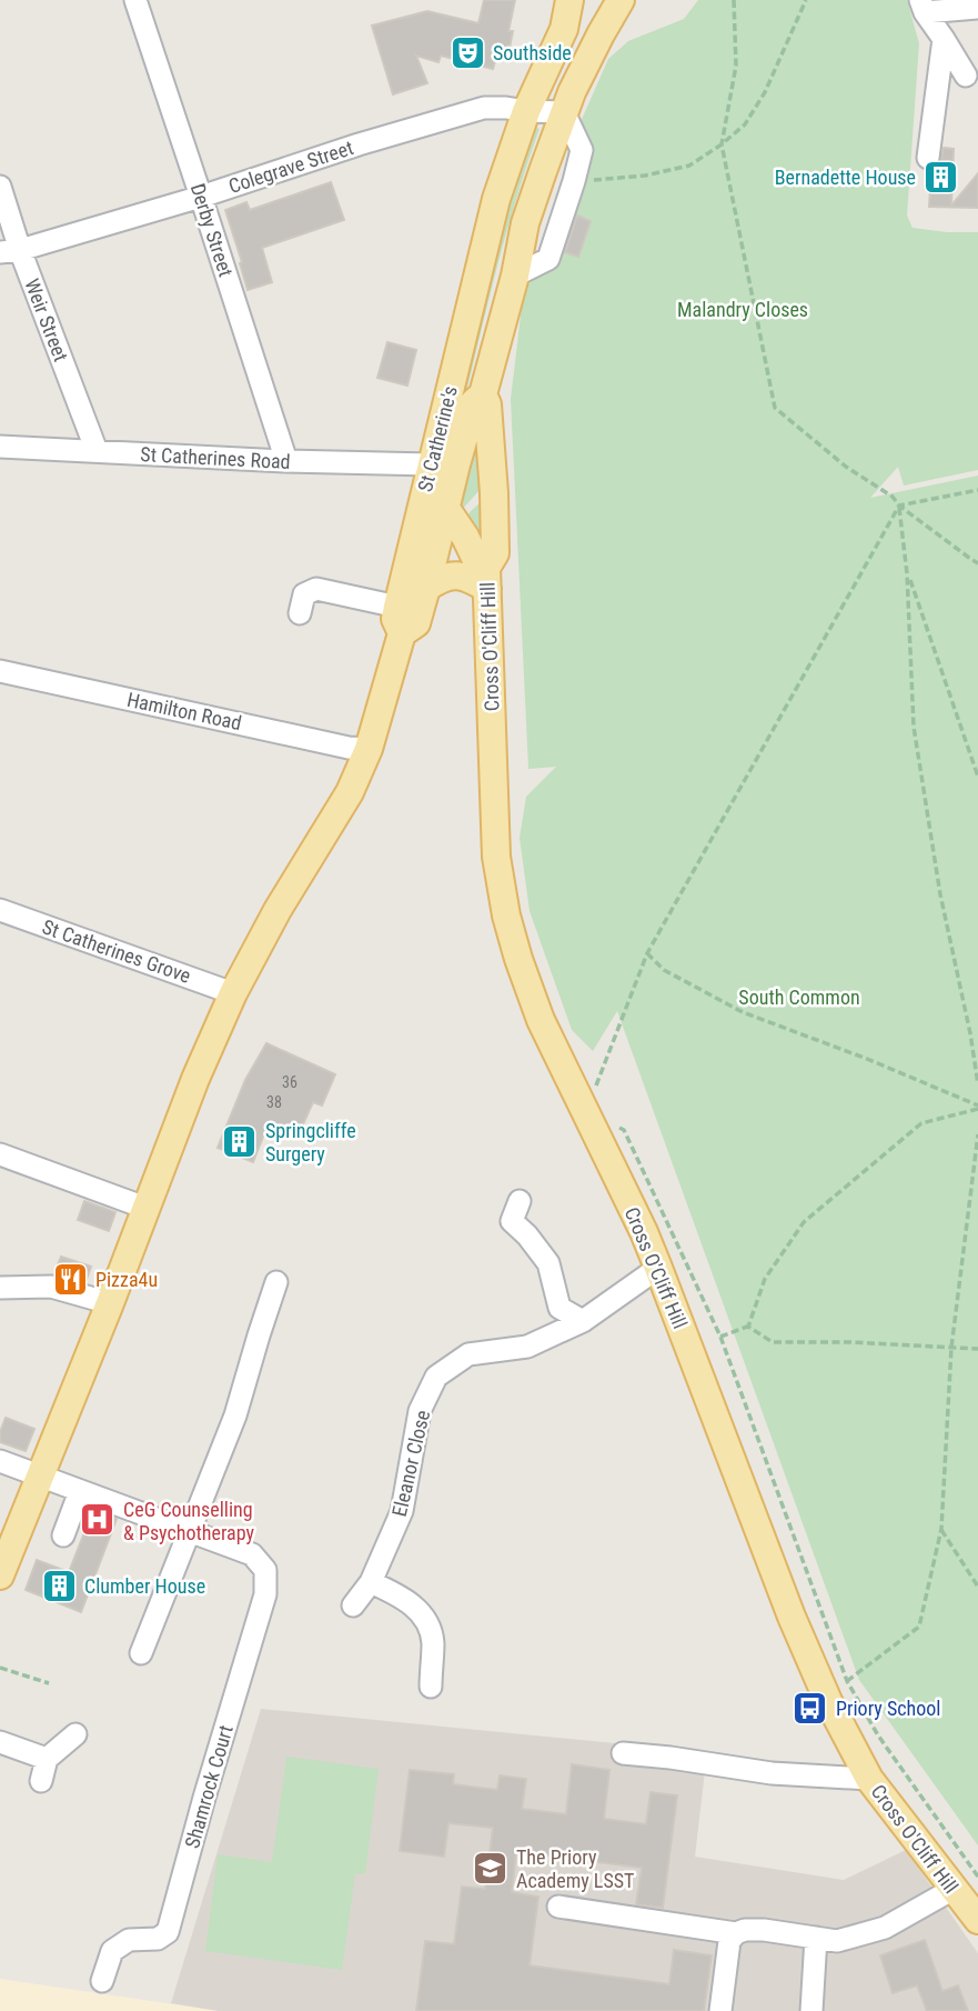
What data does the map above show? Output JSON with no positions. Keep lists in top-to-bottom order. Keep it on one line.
{"streets":{"main road":["St Catherine's","Cross O'Cliff Hill"],"street":["Colegrave Street","Derby Street","Weir Street","St Catherines Road","Hamilton Road","St Catherines Grove","Eleanor Close","Shamrock Court"]},"crossings":[["Colegrave Street","Derby Street"],["Colegrave Street","Weir Street"],["Colegrave Street","St Catherine's"],["Derby Street","St Catherines Road"],["Weir Street","St Catherines Road"],["St Catherine's","St Catherines Road"],["St Catherine's","Cross O'Cliff Hill"],["Cross O'Cliff Hill","Eleanor Close"]],"parks":["Malandry Closes","South Common"],"places":{"theatre":["Southside"],"building":["Bernadette House","Springcliffe Surgery","Clumber House"],"restaurant":["Pizza4u"],"hospital":["CeG Counselling & Psychotherapy"],"bus stop":["Priory School"],"school or university":["The Priory Academy LSST"]},"house_numbers":["36","38"]}
